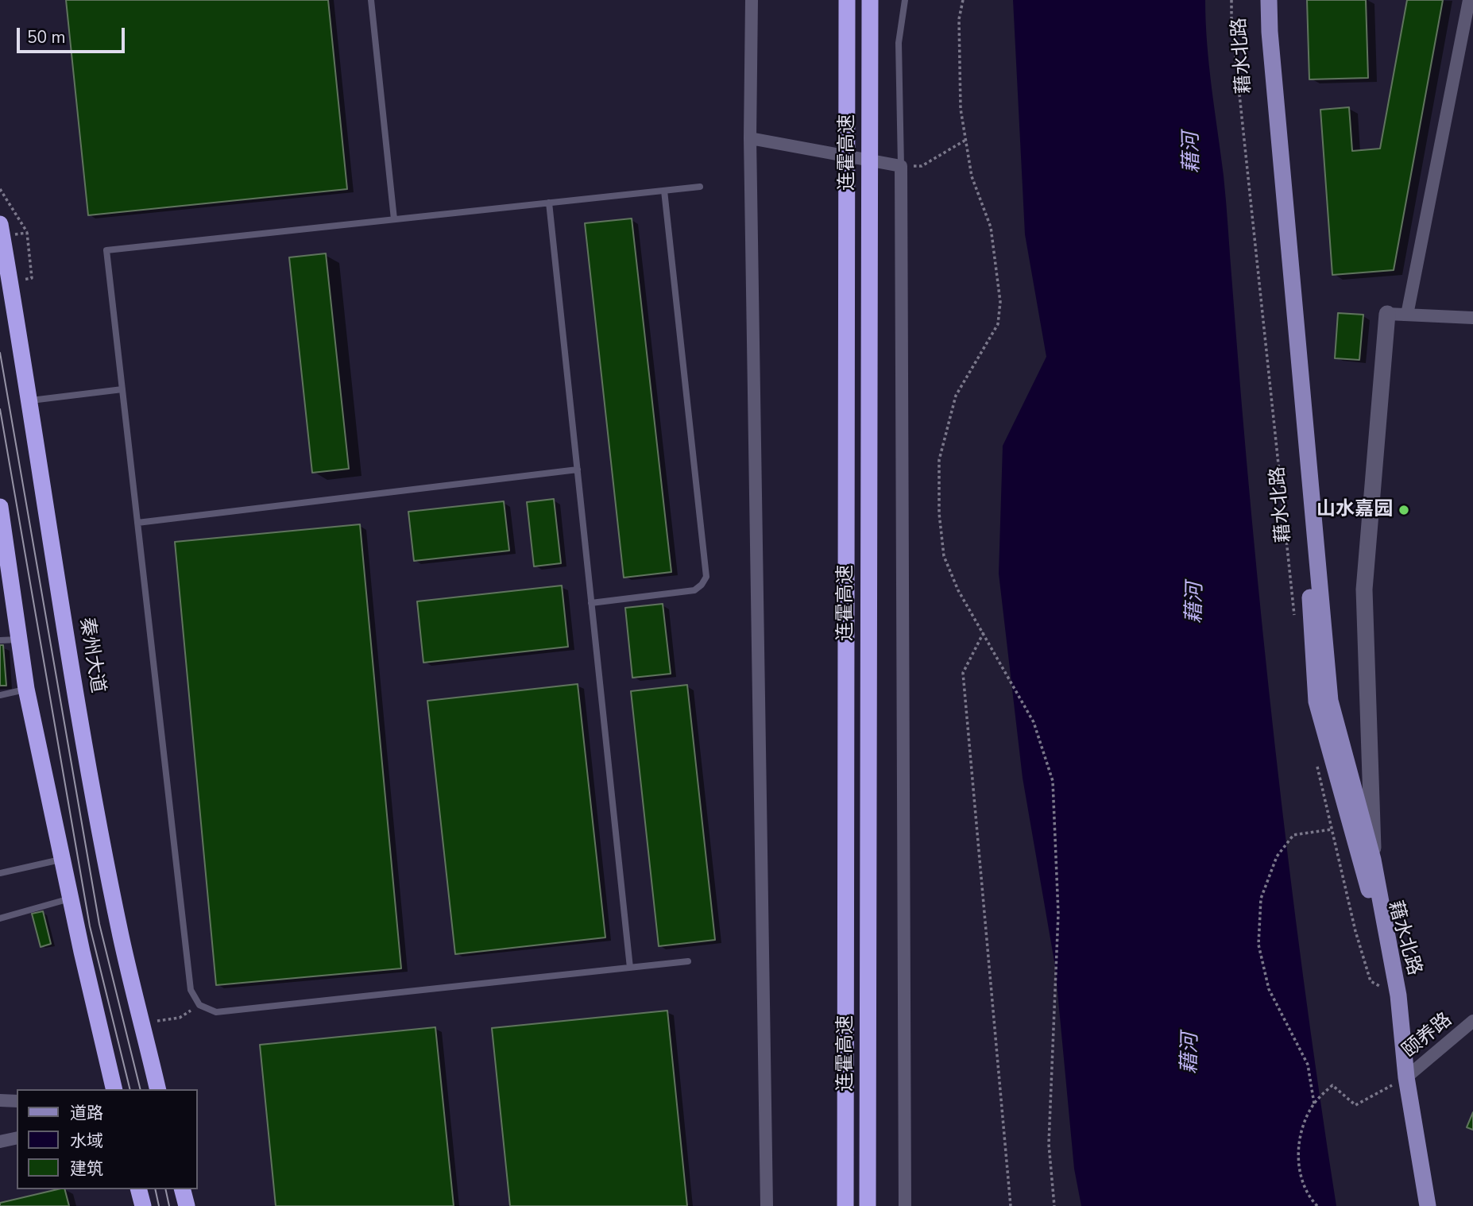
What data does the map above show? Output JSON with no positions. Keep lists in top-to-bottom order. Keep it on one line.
{"streets":{"highway":["连霍高速","秦州大道"],"main road":["藉水北路"],"street":["颐养路"]},"crossings":[["藉水北路","颐养路"]],"water":["藉河"],"places":["山水嘉园"],"legend":["道路","水域","建筑"],"scale_bar":"50 m"}
